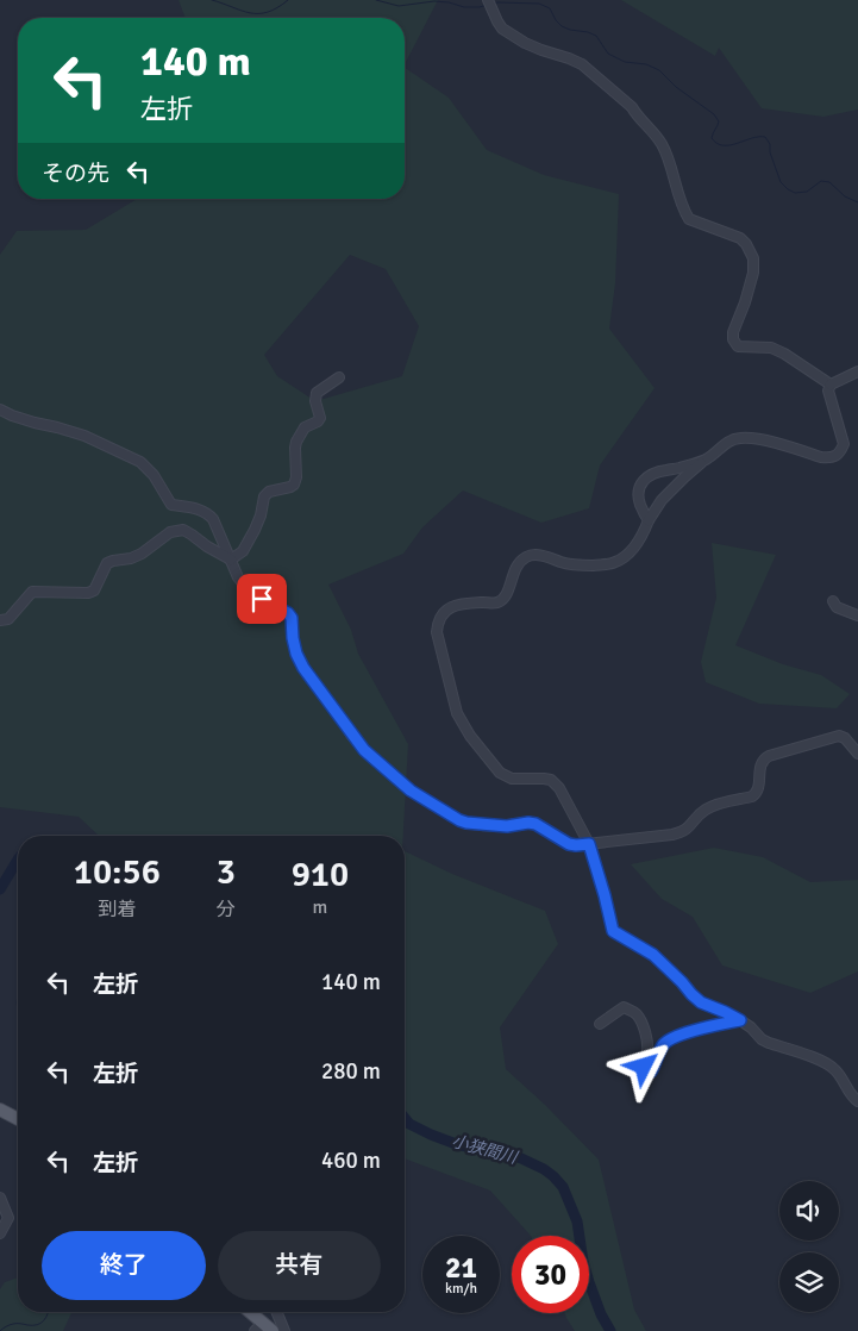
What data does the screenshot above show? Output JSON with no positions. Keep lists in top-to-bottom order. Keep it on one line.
{"water":["小狭間川"],"page":{"turn":["140 m","左折"],"then":"その先","eta":["10:56","到着","3","分","910","m"],"list":[{"name":"左折","value":"140 m"},{"name":"左折","value":"280 m"},{"name":"左折","value":"460 m"}],"buttons":["終了","共有"],"speed":"21 km/h","limit":"30"}}
